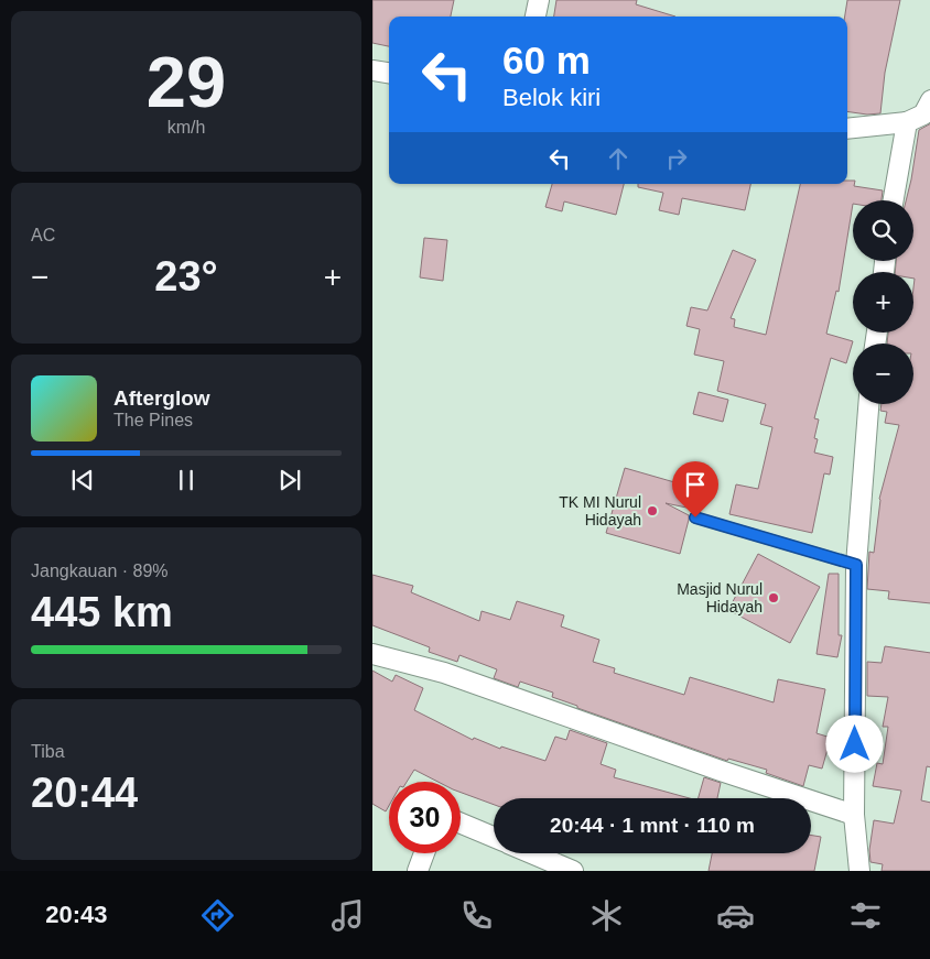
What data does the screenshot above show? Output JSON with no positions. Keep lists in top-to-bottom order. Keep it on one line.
{"places":["TK MI Nurul Hidayah","Masjid Nurul Hidayah"],"page":{"tile":[["29","km/h"],"AC",["Jangkauan · 89%","445 km"],["Tiba","20:44"]],"turn":["60 m","Belok kiri"],"map_buttons":["+","−"],"heat":["−","23°","+"],"song":["Afterglow","The Pines"],"limit":"30","trip":"20:44 · 1 mnt · 110 m","tabs":"20:43"}}
